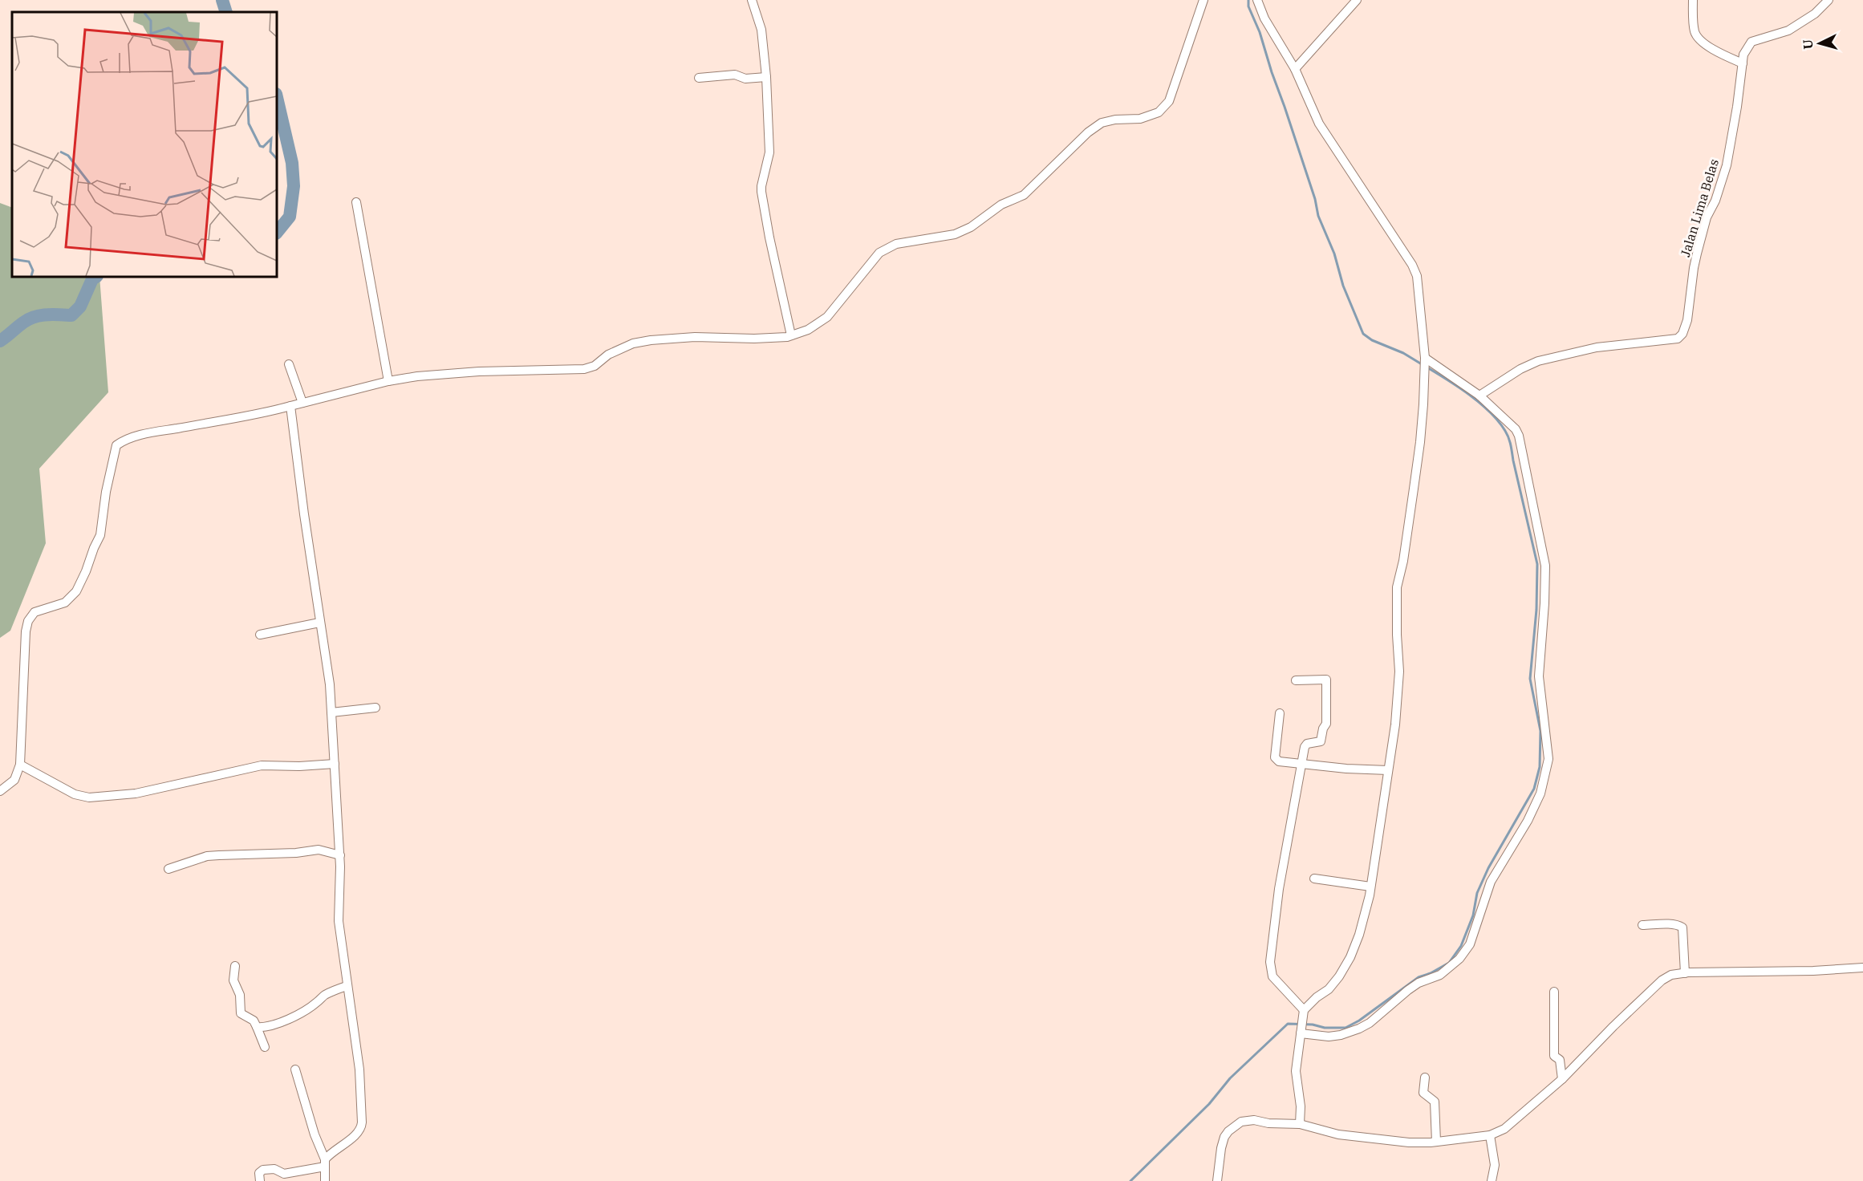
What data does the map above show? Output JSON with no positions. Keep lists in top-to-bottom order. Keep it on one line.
{"streets":{"street":["Jalan Lima Belas"]},"north":"left"}
